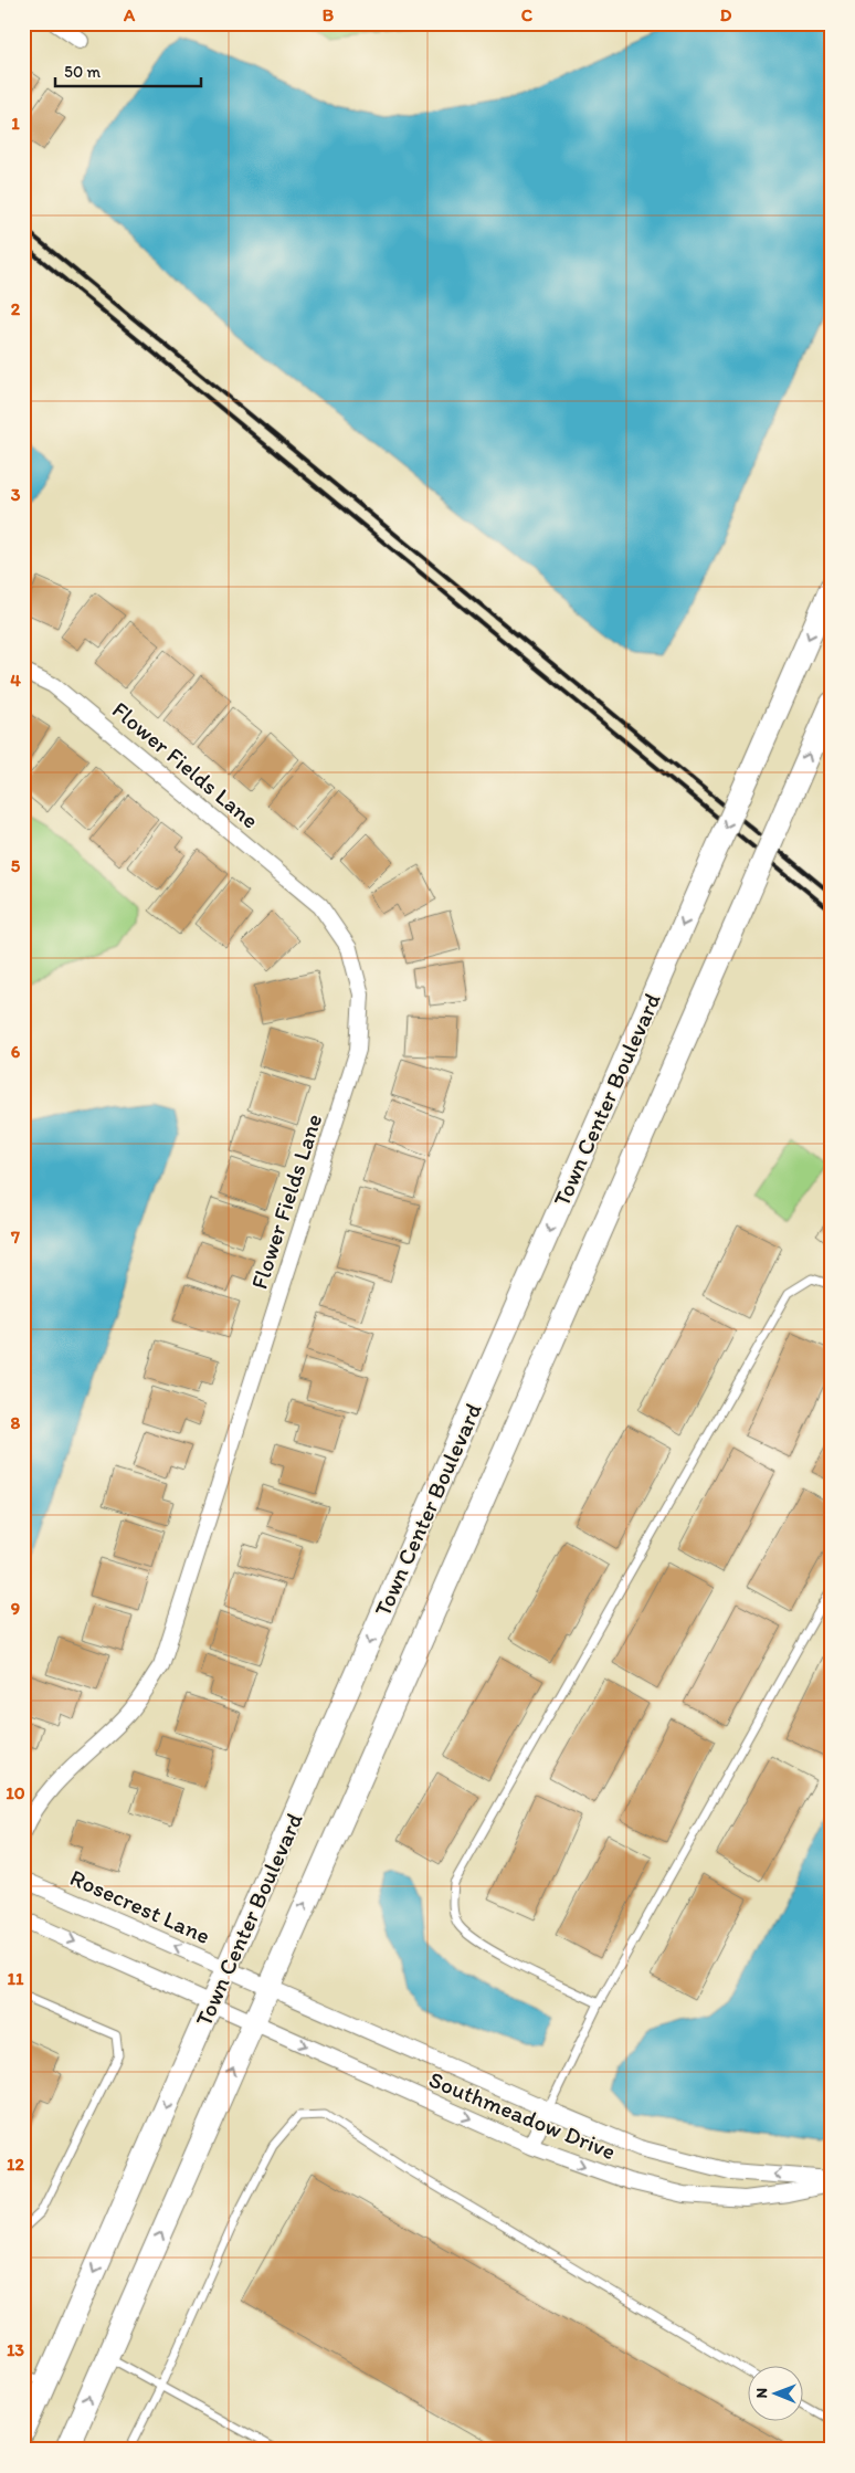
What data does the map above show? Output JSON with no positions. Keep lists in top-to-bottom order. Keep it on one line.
{"streets":{"main road":["Town Center Boulevard"],"street":["Flower Fields Lane","Rosecrest Lane","Southmeadow Drive"]},"crossings":[["Town Center Boulevard","Rosecrest Lane"],["Town Center Boulevard","Southmeadow Drive"],["Rosecrest Lane","Southmeadow Drive"]],"scale_bar":"50 m","north":"left","grid":{"columns":["A","B","C","D"],"rows":["1","2","3","4","5","6","7","8","9","10","11","12","13"]}}
